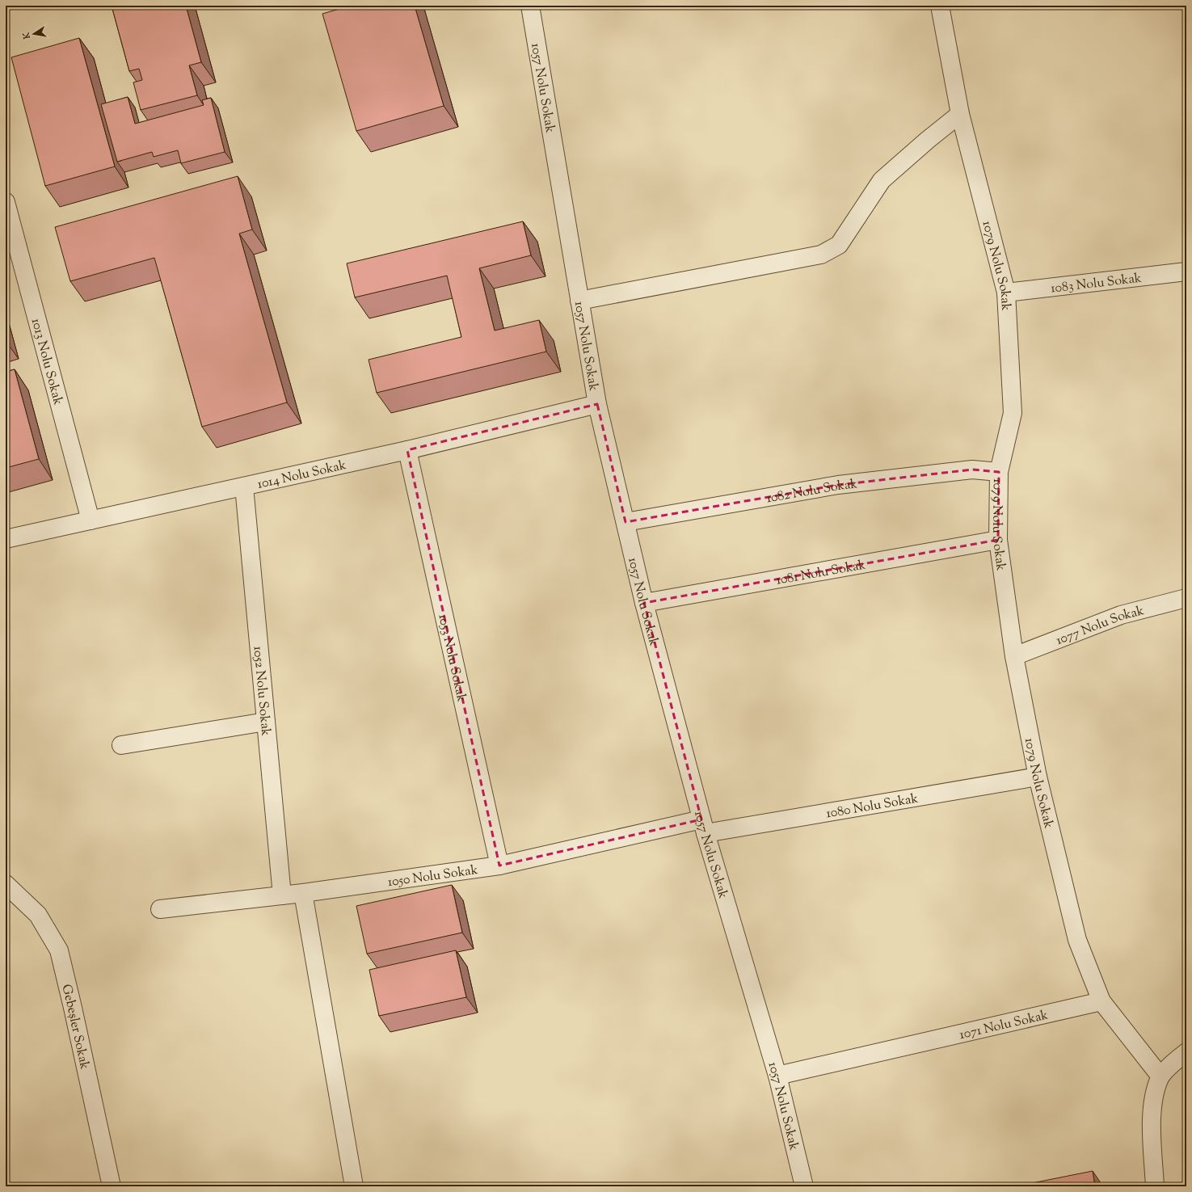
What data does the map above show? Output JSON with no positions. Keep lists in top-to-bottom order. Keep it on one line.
{"streets":{"street":["1057 Nolu Sokak","1079 Nolu Sokak","1083 Nolu Sokak","1013 Nolu Sokak","1014 Nolu Sokak","1082 Nolu Sokak","1081 Nolu Sokak","1077 Nolu Sokak","1053 Nolu Sokak","1052 Nolu Sokak","1080 Nolu Sokak","1050 Nolu Sokak","1071 Nolu Sokak","Gebeşler Sokak"]},"crossings":[["1057 Nolu Sokak","1014 Nolu Sokak"],["1057 Nolu Sokak","1082 Nolu Sokak"],["1057 Nolu Sokak","1081 Nolu Sokak"],["1057 Nolu Sokak","1080 Nolu Sokak"],["1057 Nolu Sokak","1050 Nolu Sokak"],["1057 Nolu Sokak","1071 Nolu Sokak"],["1079 Nolu Sokak","1083 Nolu Sokak"],["1079 Nolu Sokak","1082 Nolu Sokak"],["1079 Nolu Sokak","1081 Nolu Sokak"],["1079 Nolu Sokak","1077 Nolu Sokak"],["1079 Nolu Sokak","1080 Nolu Sokak"],["1079 Nolu Sokak","1071 Nolu Sokak"],["1013 Nolu Sokak","1014 Nolu Sokak"],["1014 Nolu Sokak","1053 Nolu Sokak"],["1014 Nolu Sokak","1052 Nolu Sokak"],["1053 Nolu Sokak","1050 Nolu Sokak"],["1052 Nolu Sokak","1050 Nolu Sokak"],["1080 Nolu Sokak","1050 Nolu Sokak"]],"north":"left"}
